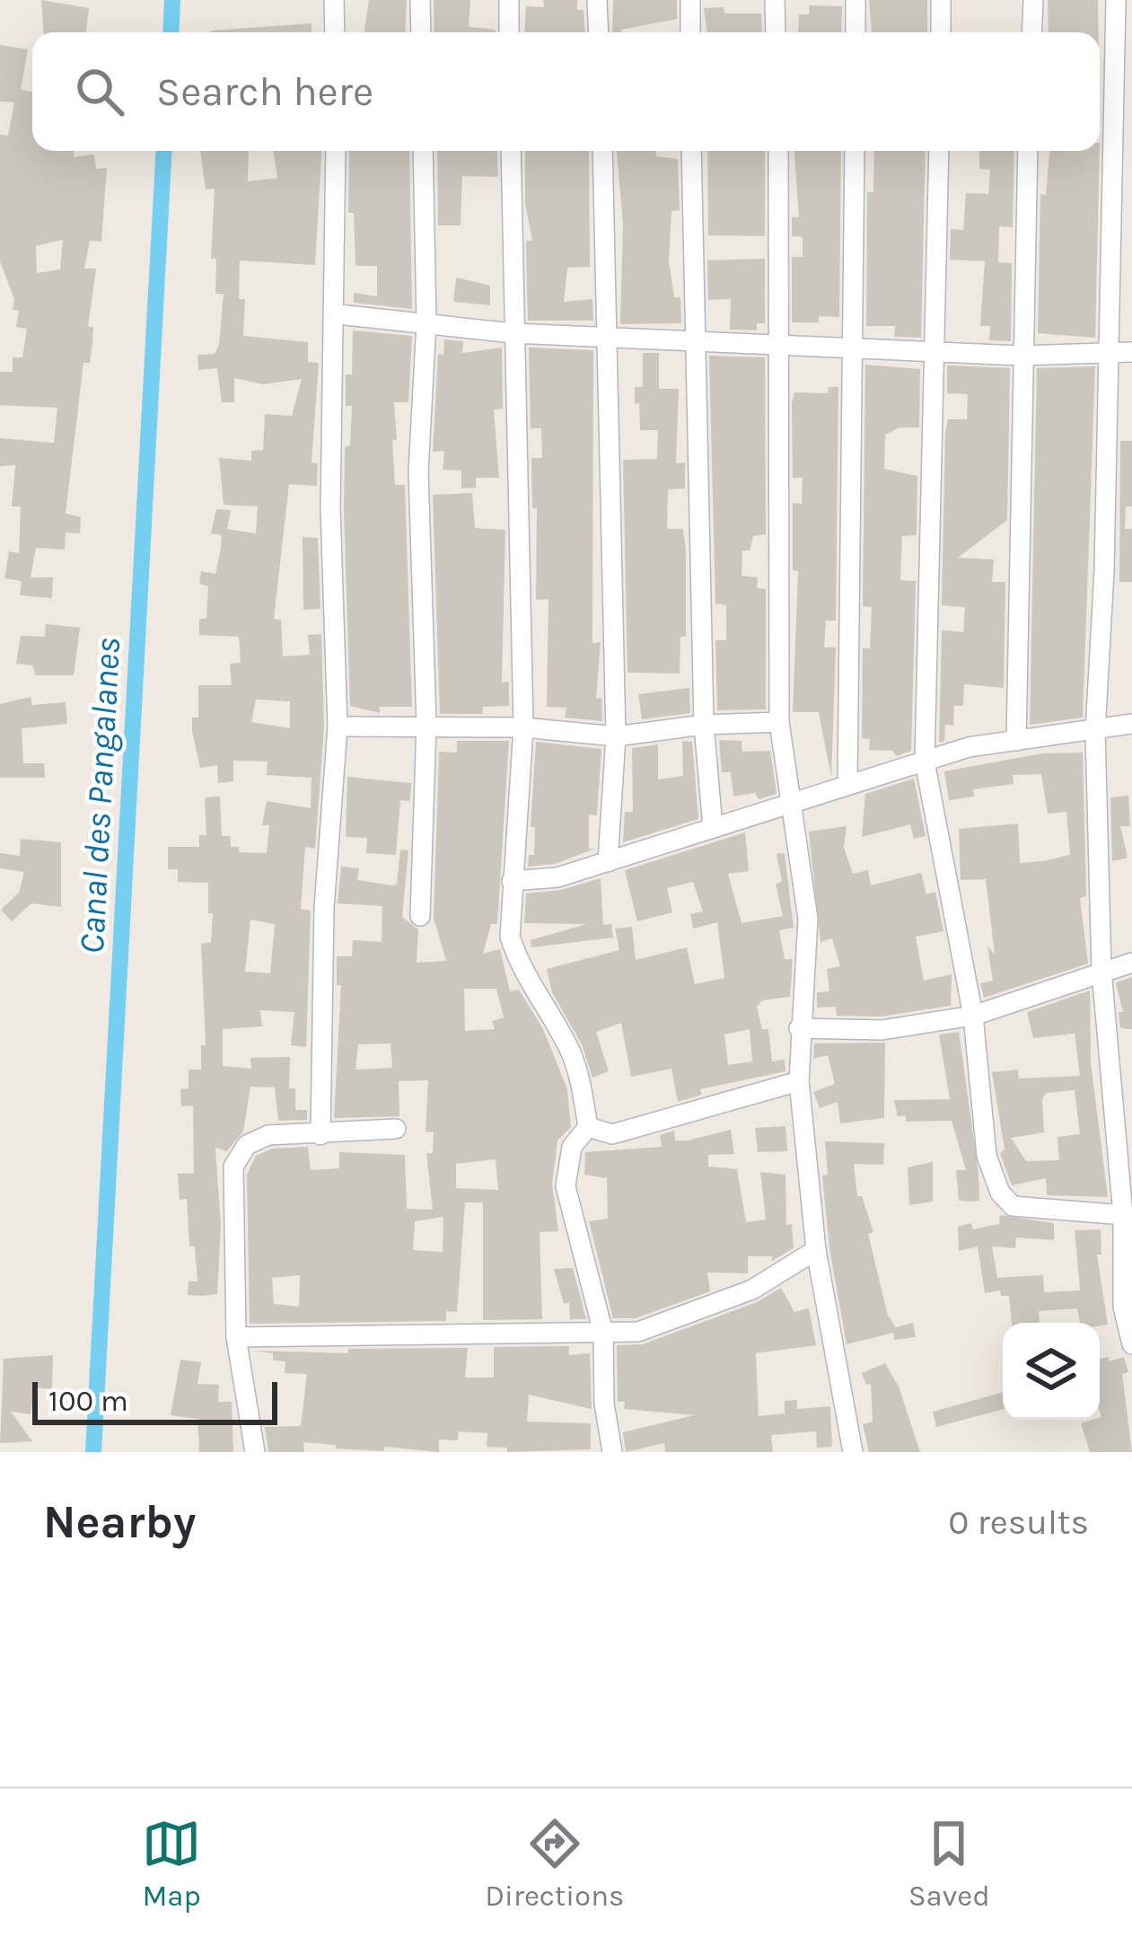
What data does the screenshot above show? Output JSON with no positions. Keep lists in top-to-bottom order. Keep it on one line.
{"water":["Canal des Pangalanes"],"scale_bar":"100 m","page":{"search":"Search here","scale":"100 m","heading":["Nearby","0 results"],"nav":["Map","Directions","Saved"]}}
